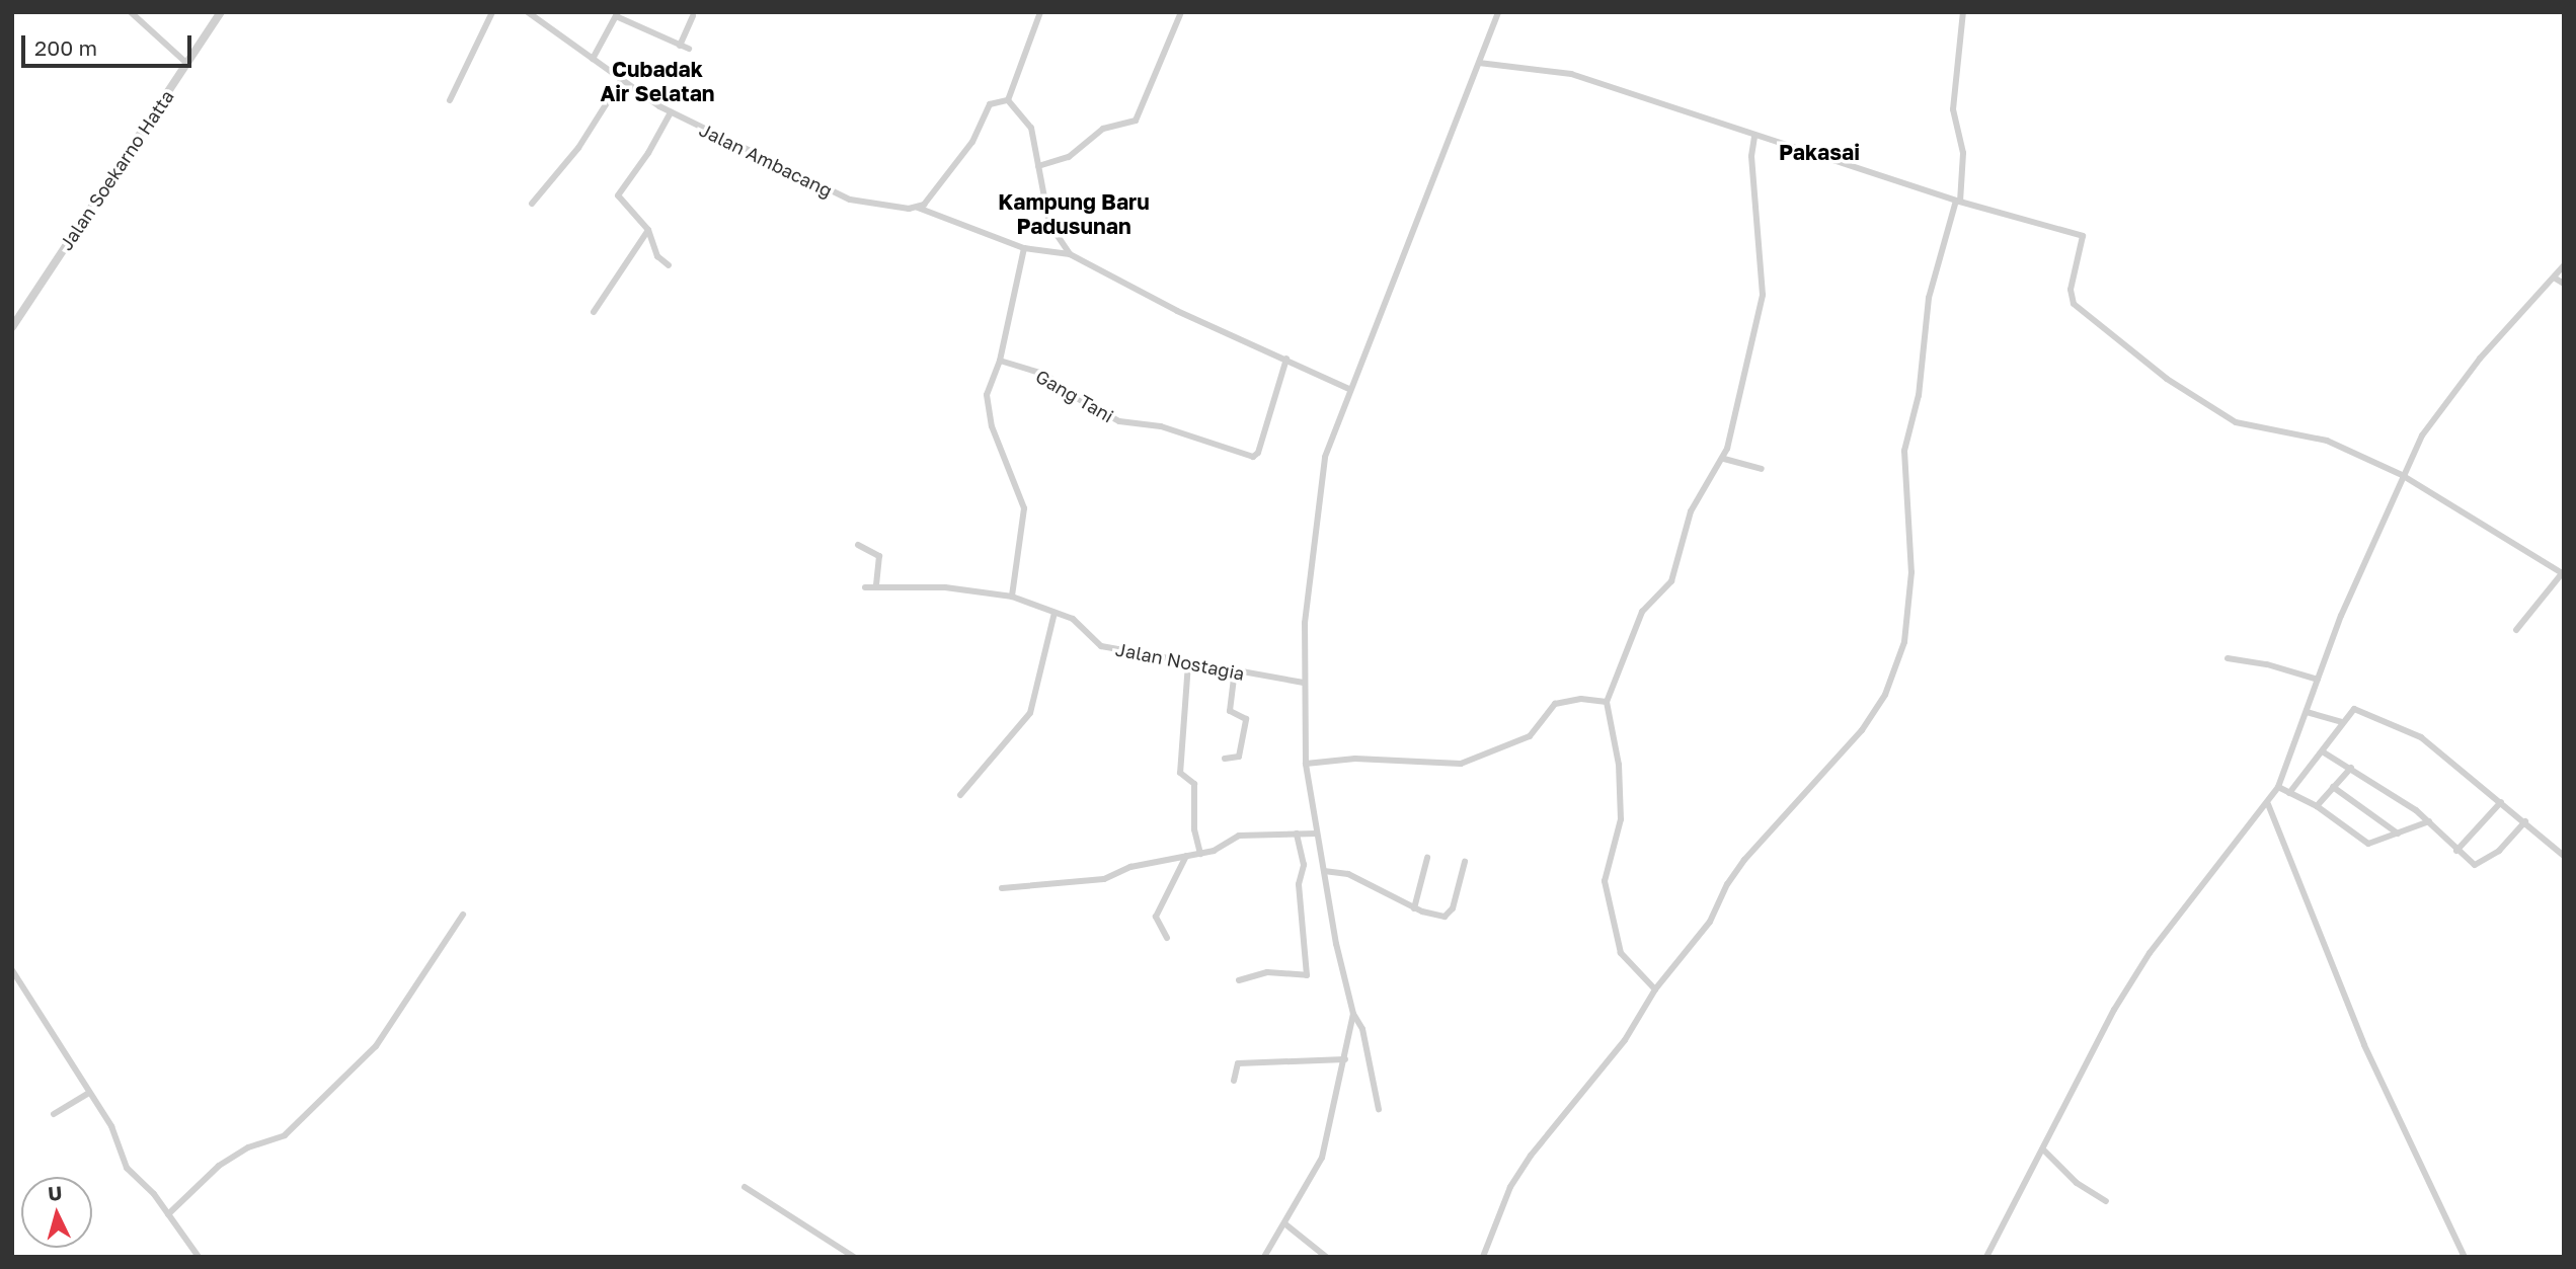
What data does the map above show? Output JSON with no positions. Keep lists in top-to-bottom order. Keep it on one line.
{"streets":{"street":["Jalan Ambacang","Jalan Soekarno Hatta","Gang Tani","Jalan Nostagia"]},"districts":["Cubadak Air Selatan","Pakasai","Kampung Baru Padusunan"],"scale_bar":"200 m","north":"top"}
